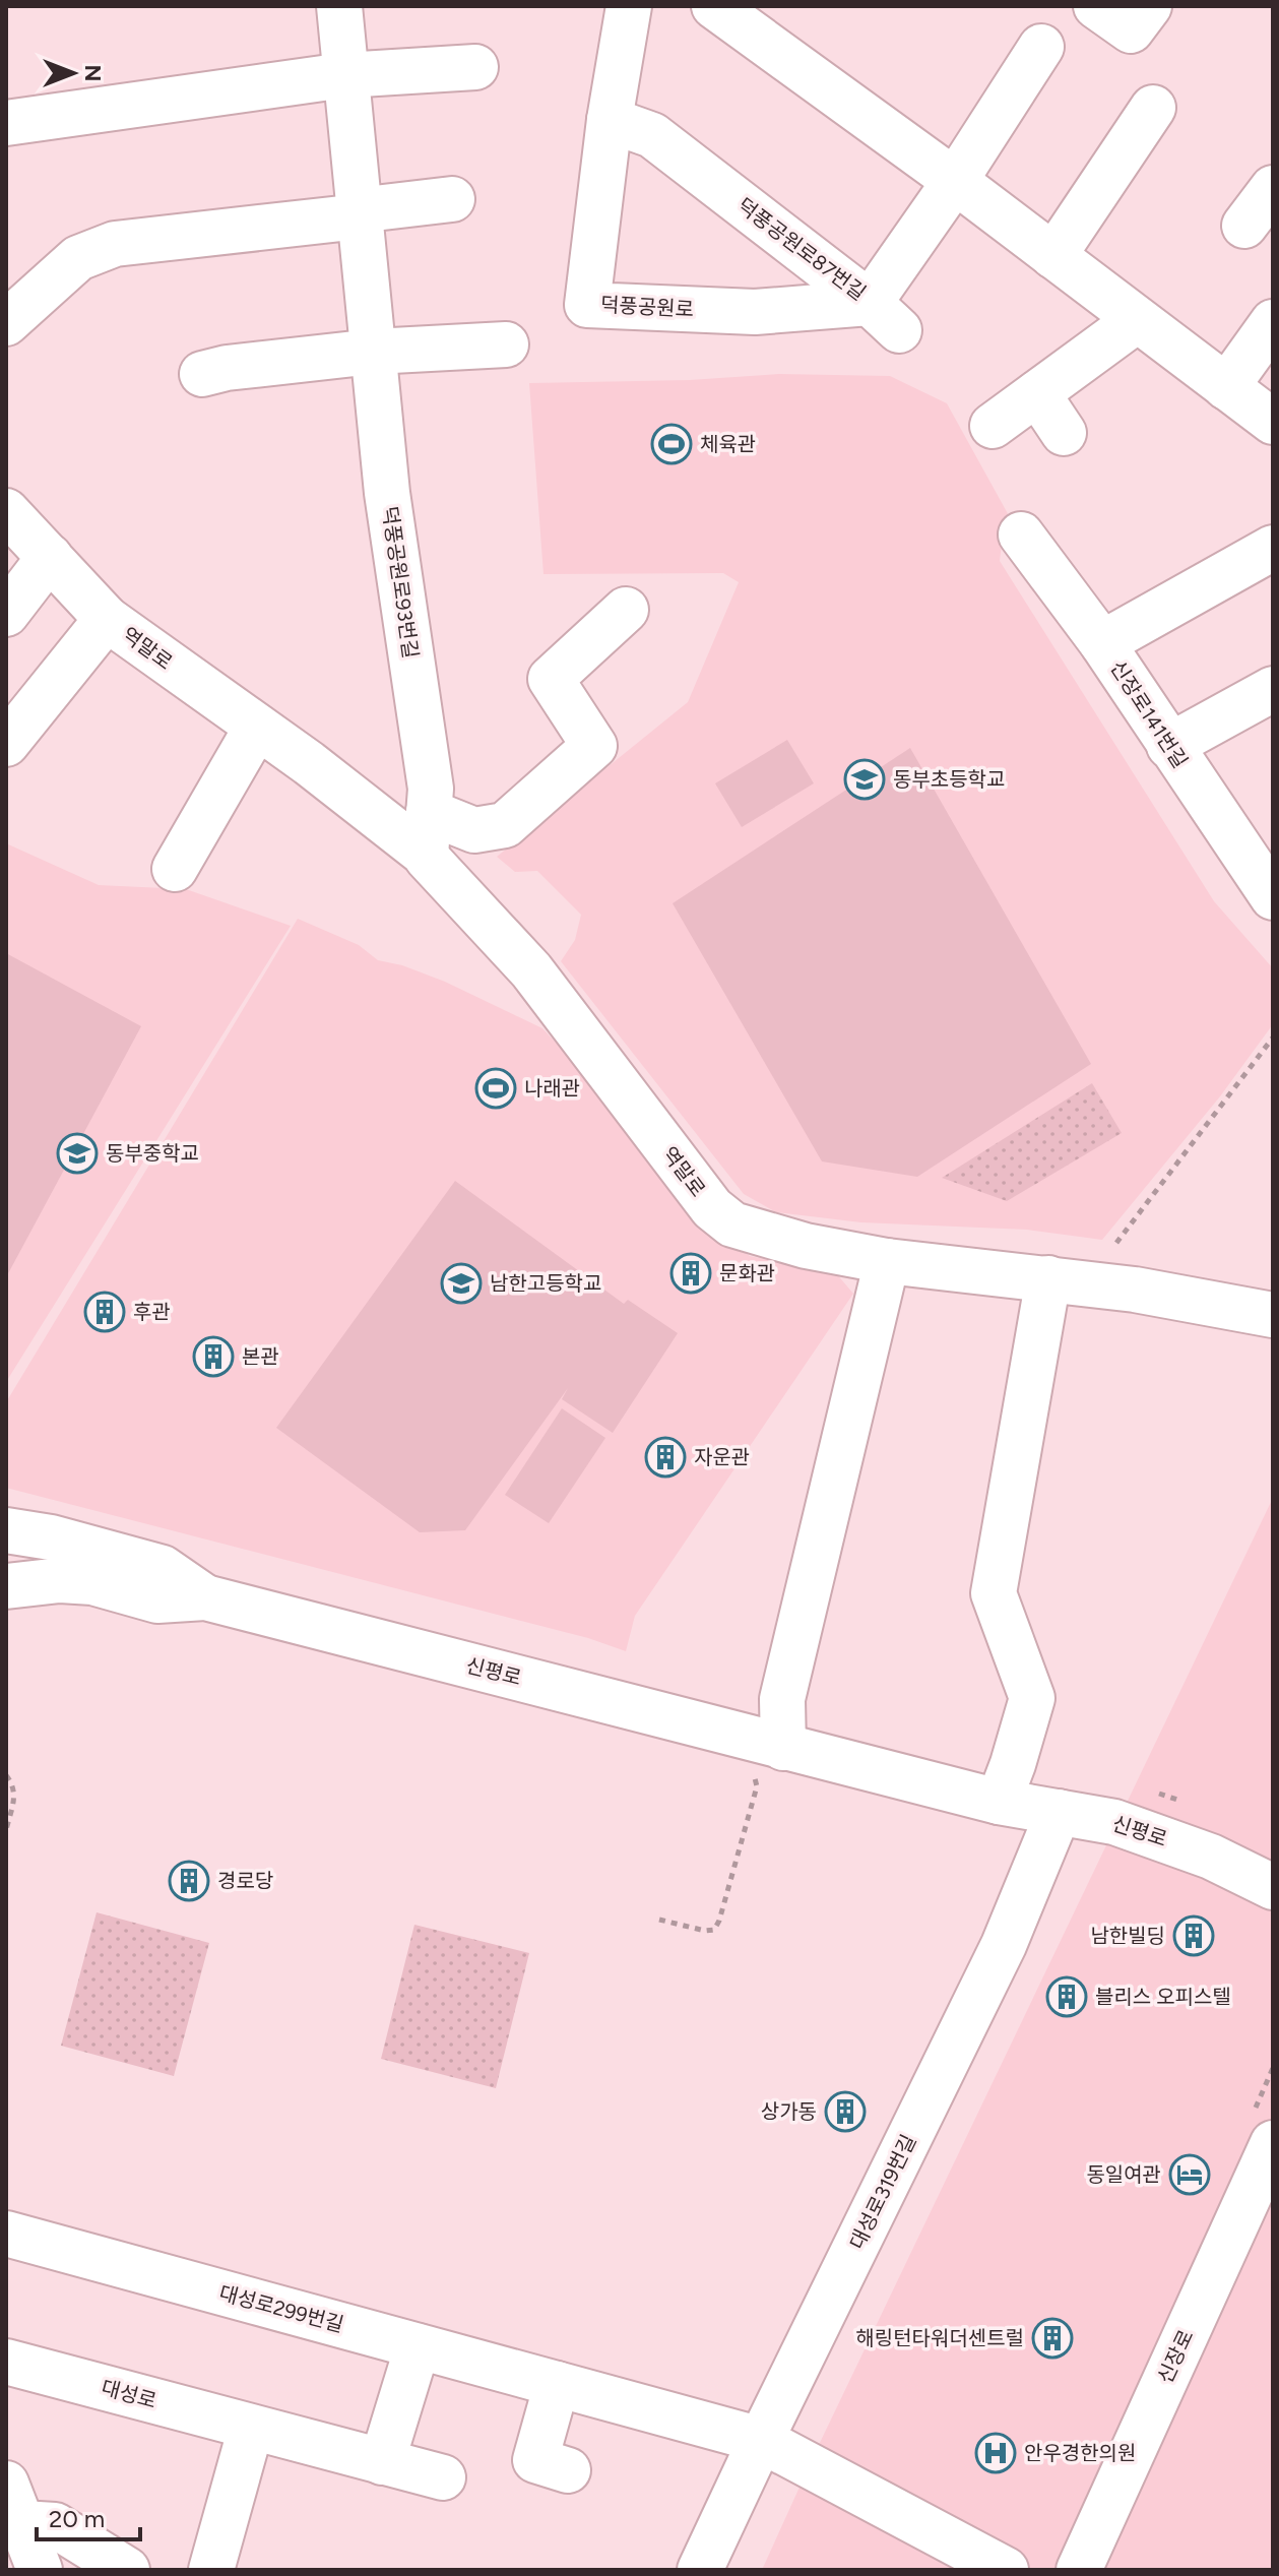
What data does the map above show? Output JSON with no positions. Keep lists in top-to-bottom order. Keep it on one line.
{"streets":{"street":["덕풍공원로87번길","덕풍공원로","덕풍공원로93번길","역말로","신장로141번길","신평로","대성로319번길","대성로299번길","신장로","대성로"]},"crossings":[["덕풍공원로87번길","덕풍공원로"],["덕풍공원로93번길","역말로"],["신평로","대성로319번길"],["대성로319번길","대성로299번길"]],"places":{"sports":["체육관","나래관"],"school or university":["동부초등학교","동부중학교","남한고등학교"],"building":["문화관","후관","본관","자운관","경로당","남한빌딩","블리스 오피스텔","상가동","해링턴타워더센트럴"],"hotel":["동일여관"],"hospital":["안우경한의원"]},"scale_bar":"20 m","north":"right"}
